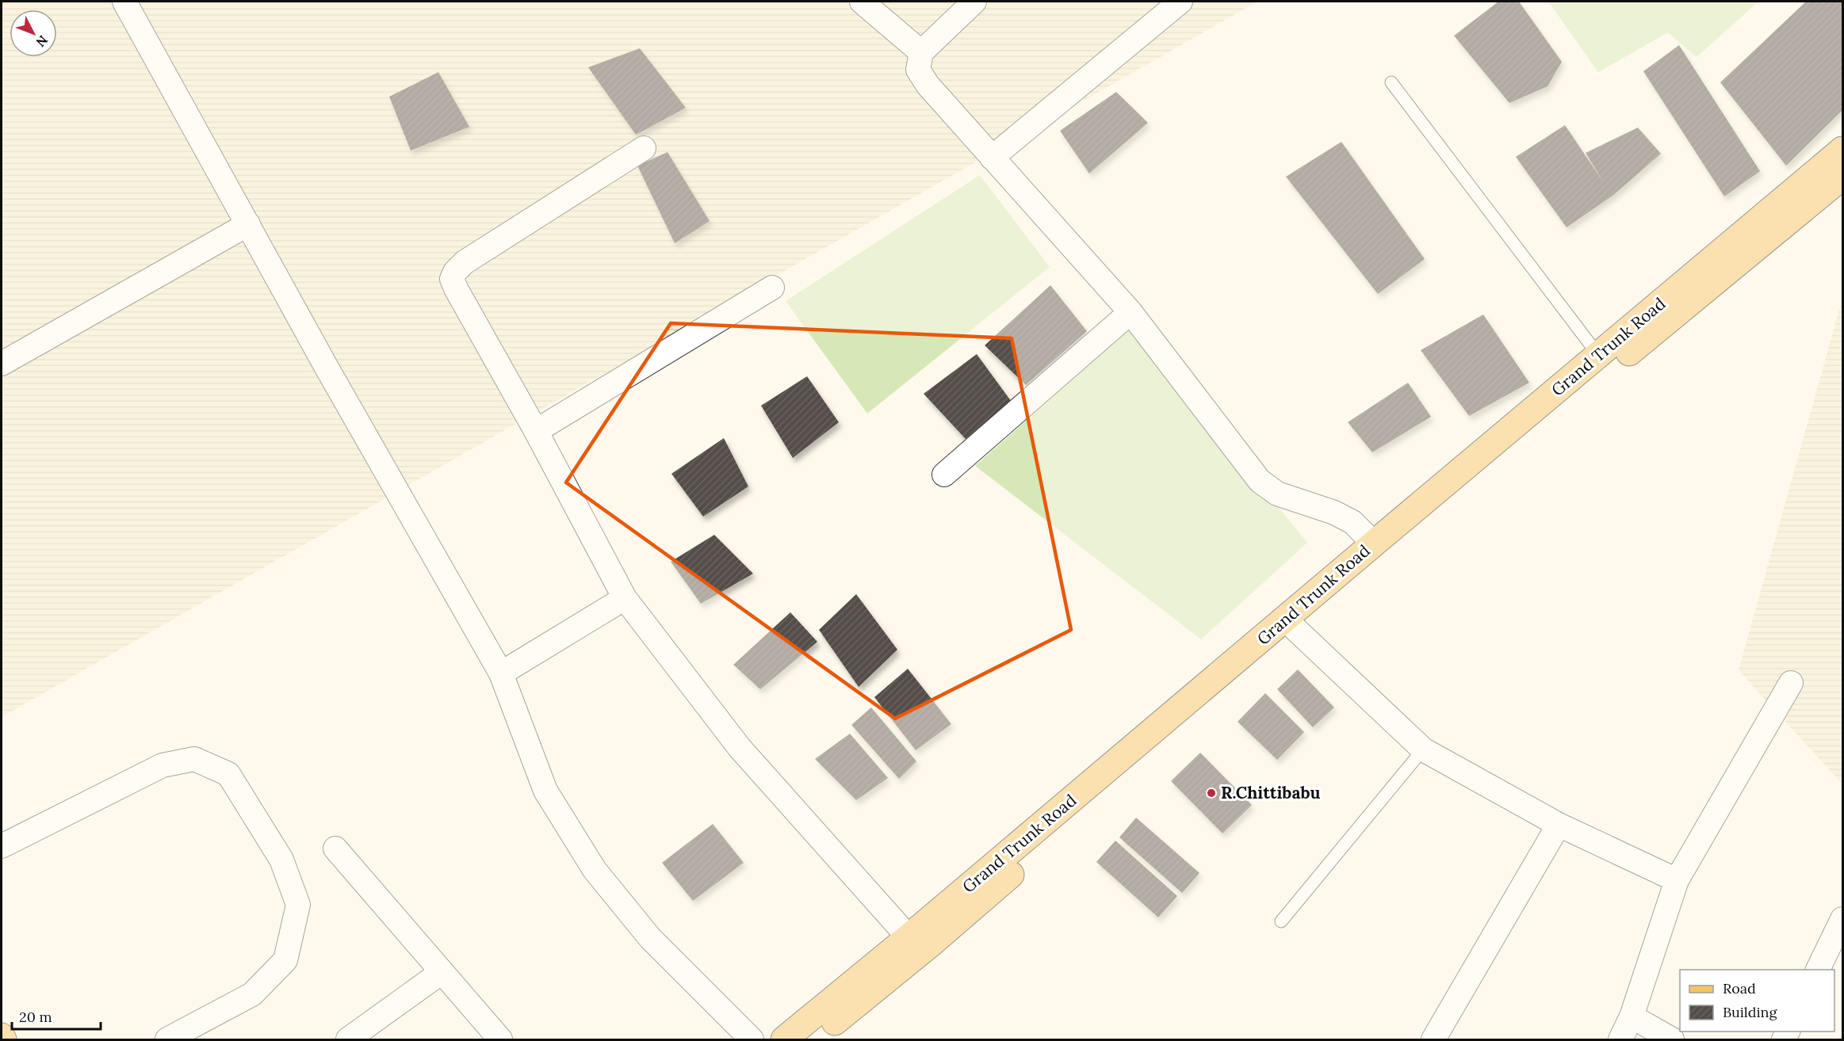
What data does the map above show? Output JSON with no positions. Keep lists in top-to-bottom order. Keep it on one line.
{"streets":{"main road":["Grand Trunk Road"]},"places":["R.Chittibabu"],"legend":["Road","Building"],"scale_bar":"20 m","north":"bottom right"}
